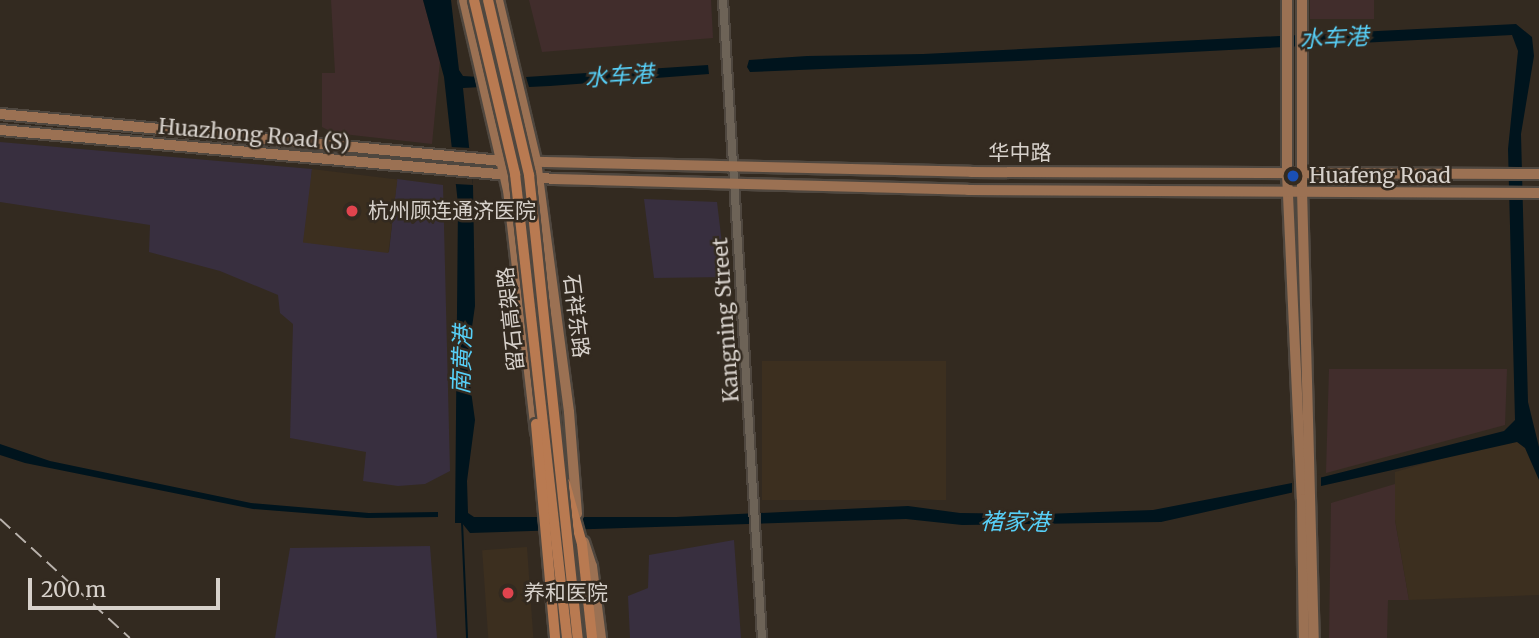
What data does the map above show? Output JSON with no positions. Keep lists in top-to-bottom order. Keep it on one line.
{"streets":{"highway":["留石高架路"],"main road":["Huazhong Road (S)","华中路","石祥东路"],"street":["Kangning Street"]},"crossings":[["Huazhong Road (S)","华中路"],["华中路","石祥东路"],["华中路","Kangning Street"]],"water":["水车港","南黄港","褚家港"],"places":["Huafeng Road","杭州顾连通济医院","养和医院"],"scale_bar":"200 m"}
